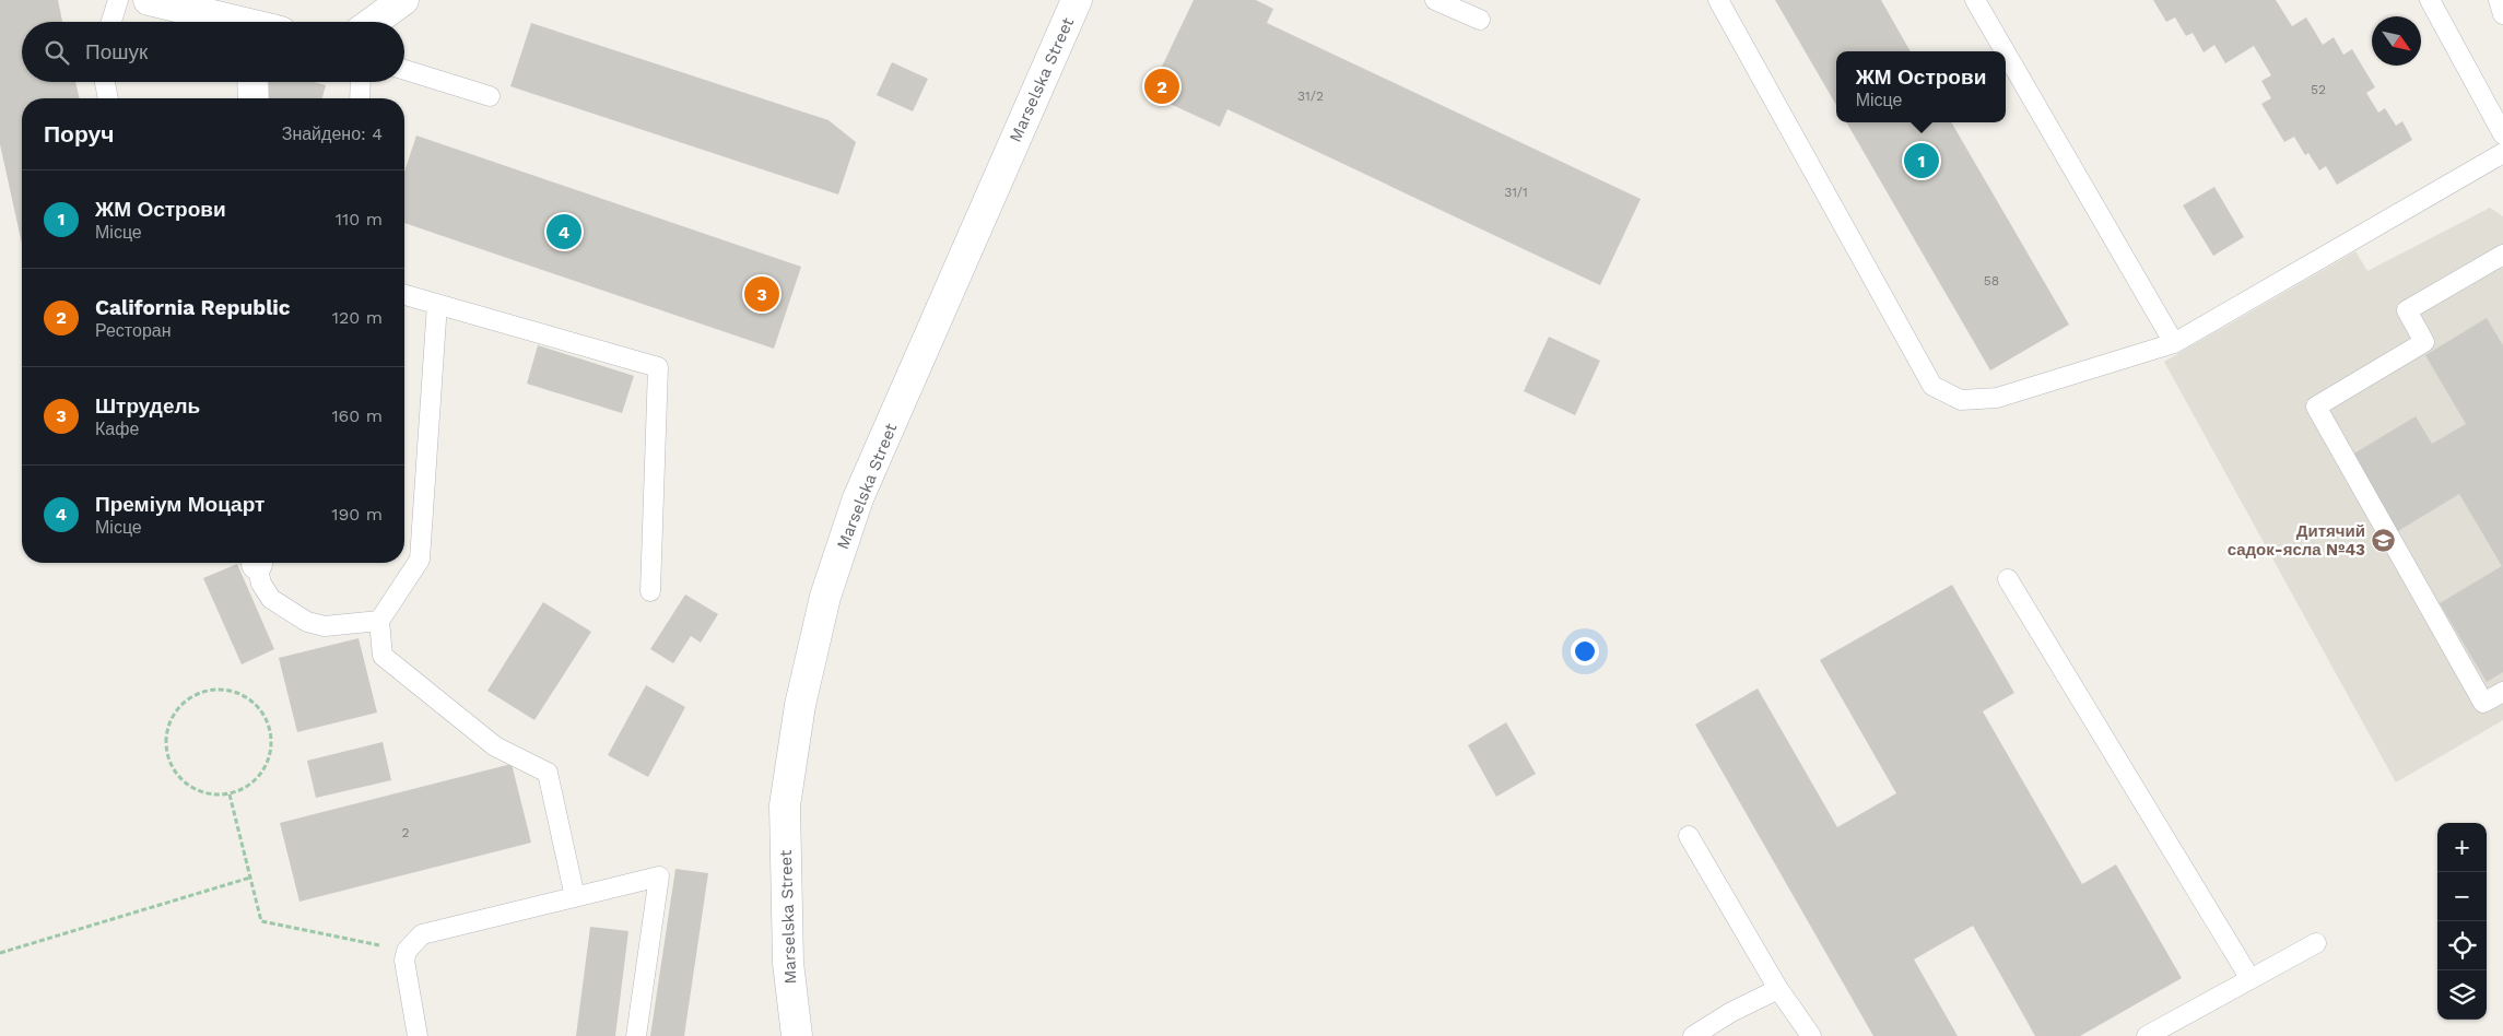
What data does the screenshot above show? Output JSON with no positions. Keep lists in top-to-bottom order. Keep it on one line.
{"streets":{"street":["Marselska Street"]},"places":{"school or university":["Дитячий садок-ясла №43"]},"house_numbers":["52","31/2","31/1","58","2"],"north":"bottom right","page":{"search":"Пошук","popup":["ЖМ Острови","Місце"],"pins":["2","1","4","3"],"heading":["Поруч","Знайдено: 4"],"list":[{"mark":"1","name":"ЖМ Острови","note":"Місце","value":"110 m"},{"mark":"2","name":"California Republic","note":"Ресторан","value":"120 m"},{"mark":"3","name":"Штрудель","note":"Кафе","value":"160 m"},{"mark":"4","name":"Преміум Моцарт","note":"Місце","value":"190 m"}],"map_buttons":["+","−"]}}
